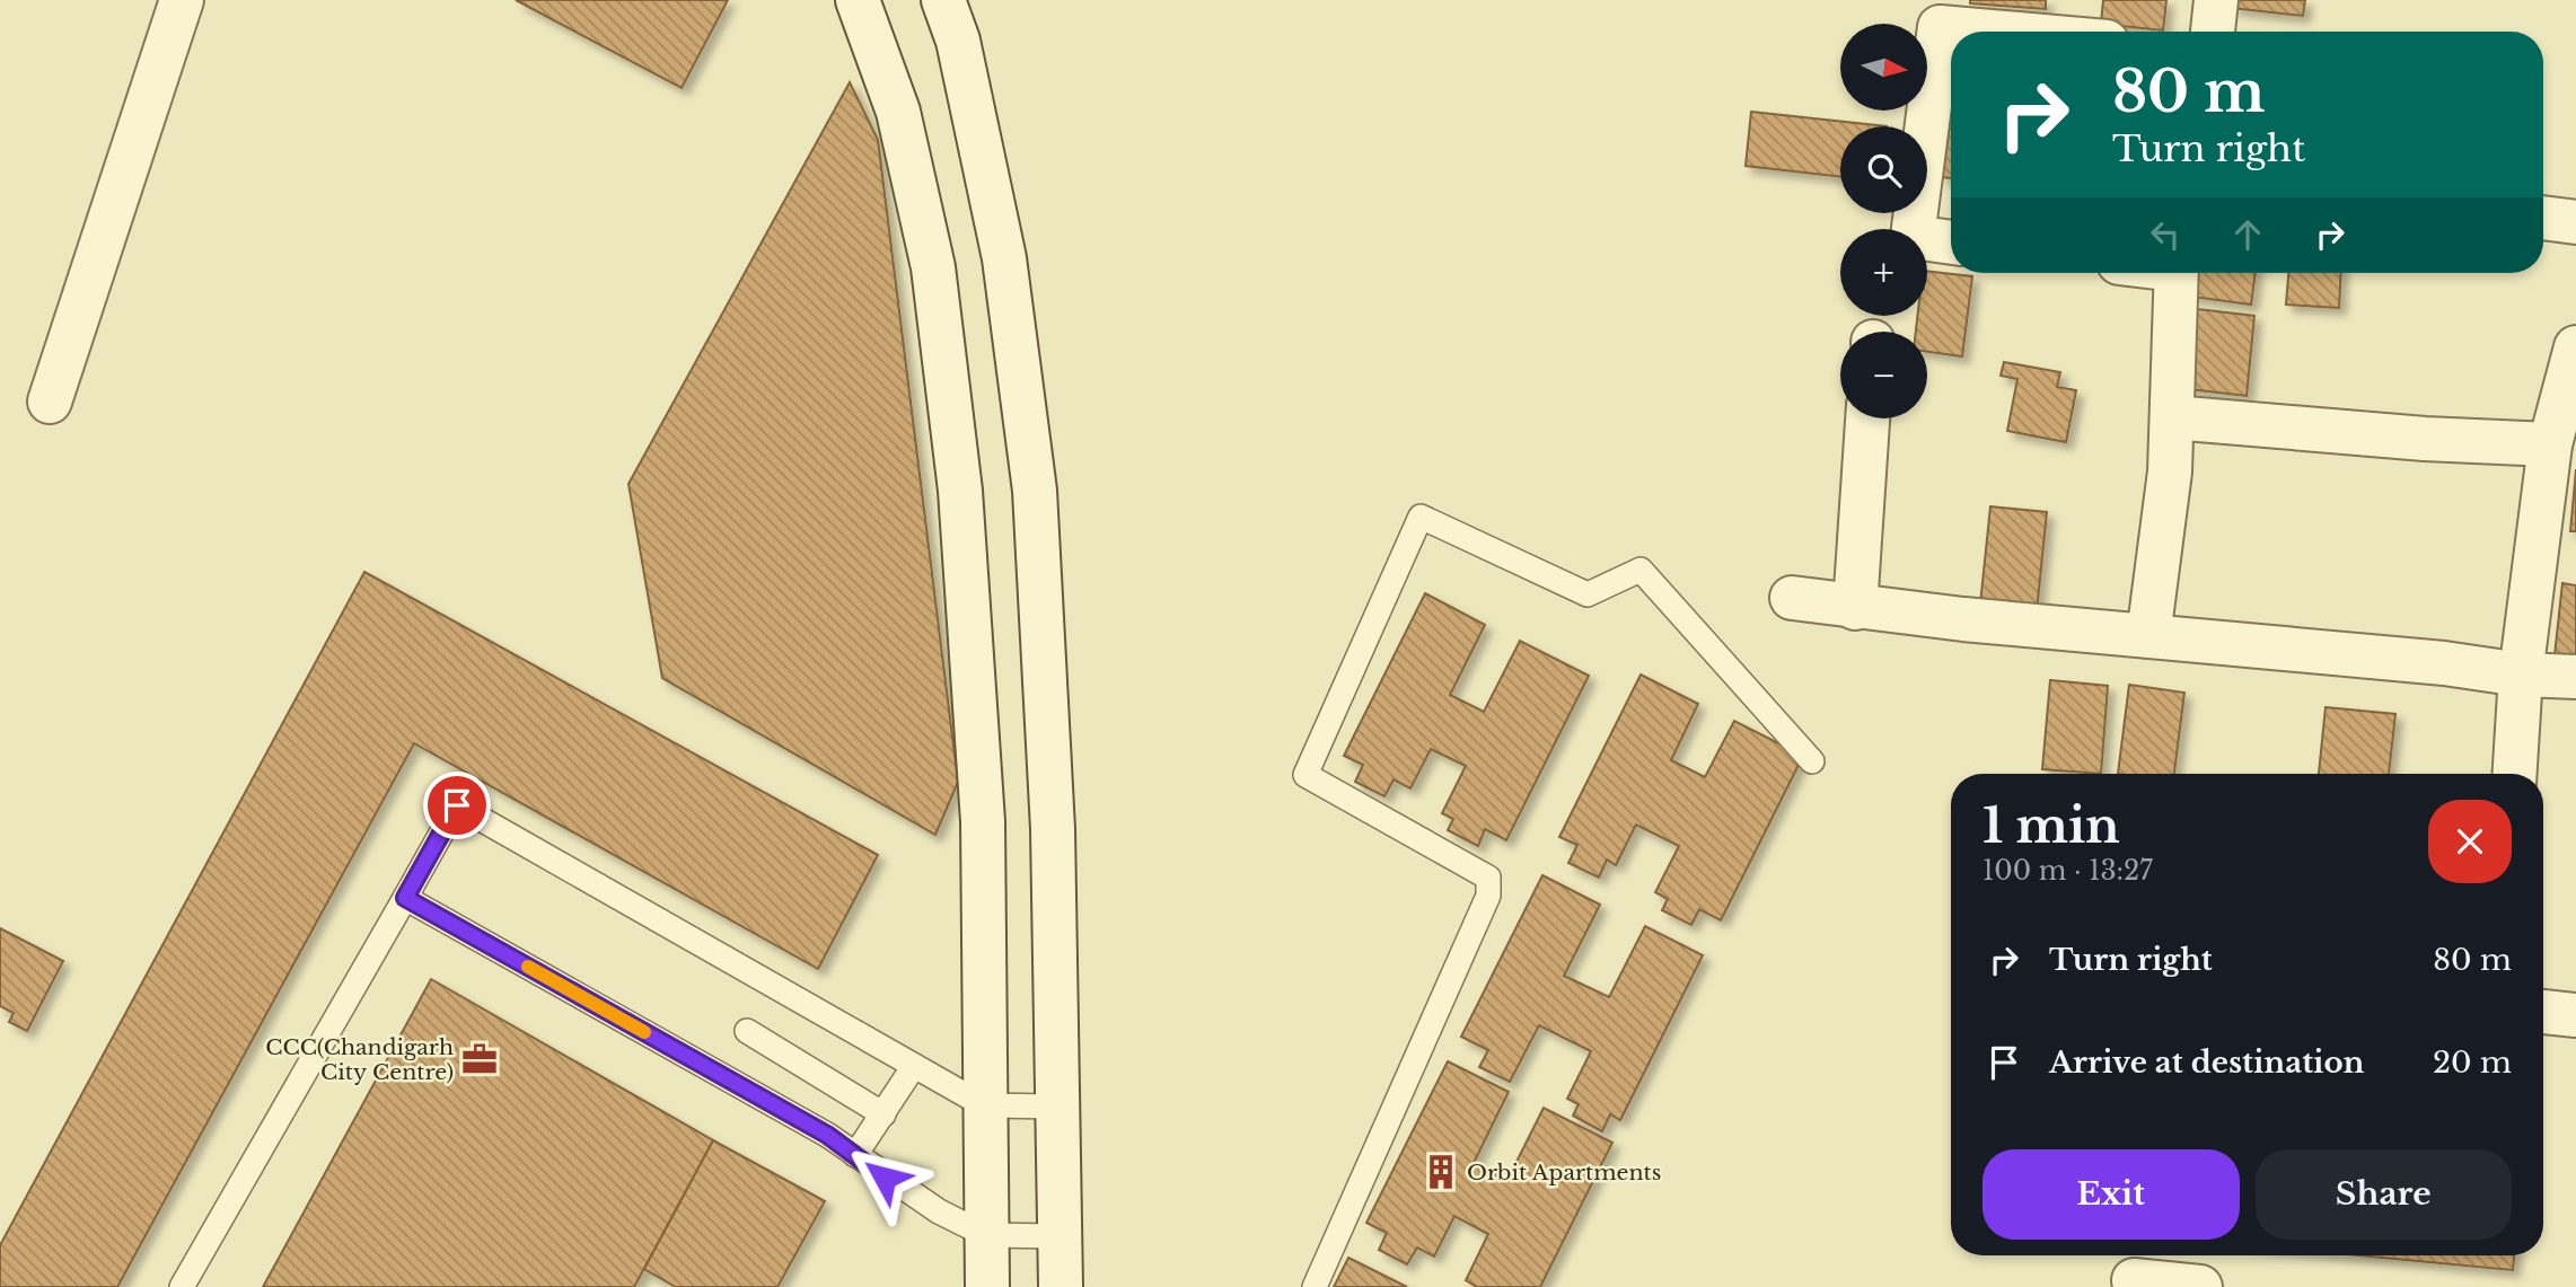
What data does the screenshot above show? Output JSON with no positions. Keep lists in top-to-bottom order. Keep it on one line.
{"places":{"office":["CCC(Chandigarh City Centre)"],"building":["Orbit Apartments"]},"north":"right","page":{"map_buttons":["+","−"],"turn":["80 m","Turn right"],"heading":["1 min","100 m · 13:27"],"list":[{"name":"Turn right","value":"80 m"},{"name":"Arrive at destination","value":"20 m"}],"buttons":["Exit","Share"]}}
